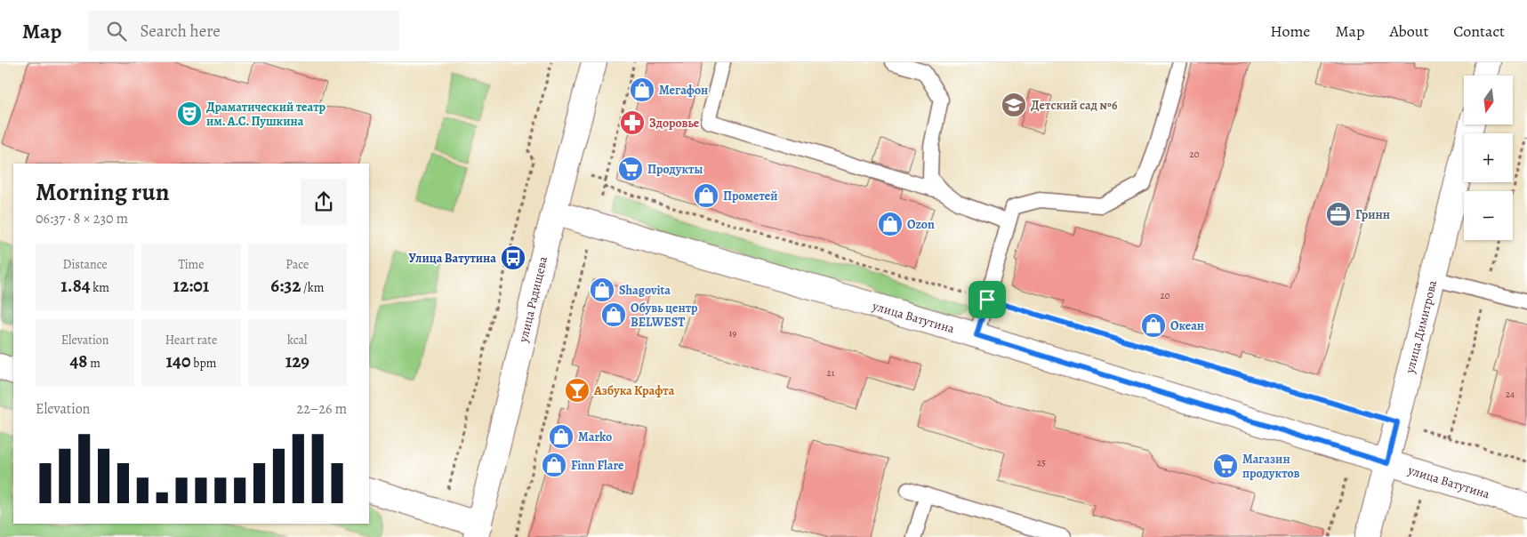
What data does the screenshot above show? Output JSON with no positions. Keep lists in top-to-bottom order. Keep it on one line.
{"streets":{"street":["улица Радищева","улица Ватутина","улица Димитрова"]},"crossings":[["улица Радищева","улица Ватутина"],["улица Ватутина","улица Димитрова"]],"places":{"shop":["Мегафон","Прометей","Ozon","Shagovita","Обувь центр BELWEST","Океан","Marko","Finn Flare"],"school or university":["Детский сад №6"],"theatre":["Драматический театр им. А.С. Пушкина"],"pharmacy":["Здоровье"],"supermarket":["Продукты","Магазин продуктов"],"office":["Гринн"],"bus stop":["Улица Ватутина"],"bar":["Азбука Крафта"]},"house_numbers":["20","20","19","21","24","25"],"north":"bottom","page":{"header":"Map","search":"Search here","nav":["Home","Map","About","Contact"],"map_buttons":["+","−"],"heading":["Morning run","06:37 · 8 × 230 m"],"stats":[["Distance","1.84 km"],["Time","12:01"],["Pace","6:32 /km"],["Elevation","48 m"],["Heart rate","140 bpm"],["kcal","129"]],"chart":["Elevation","22–26 m"]}}
